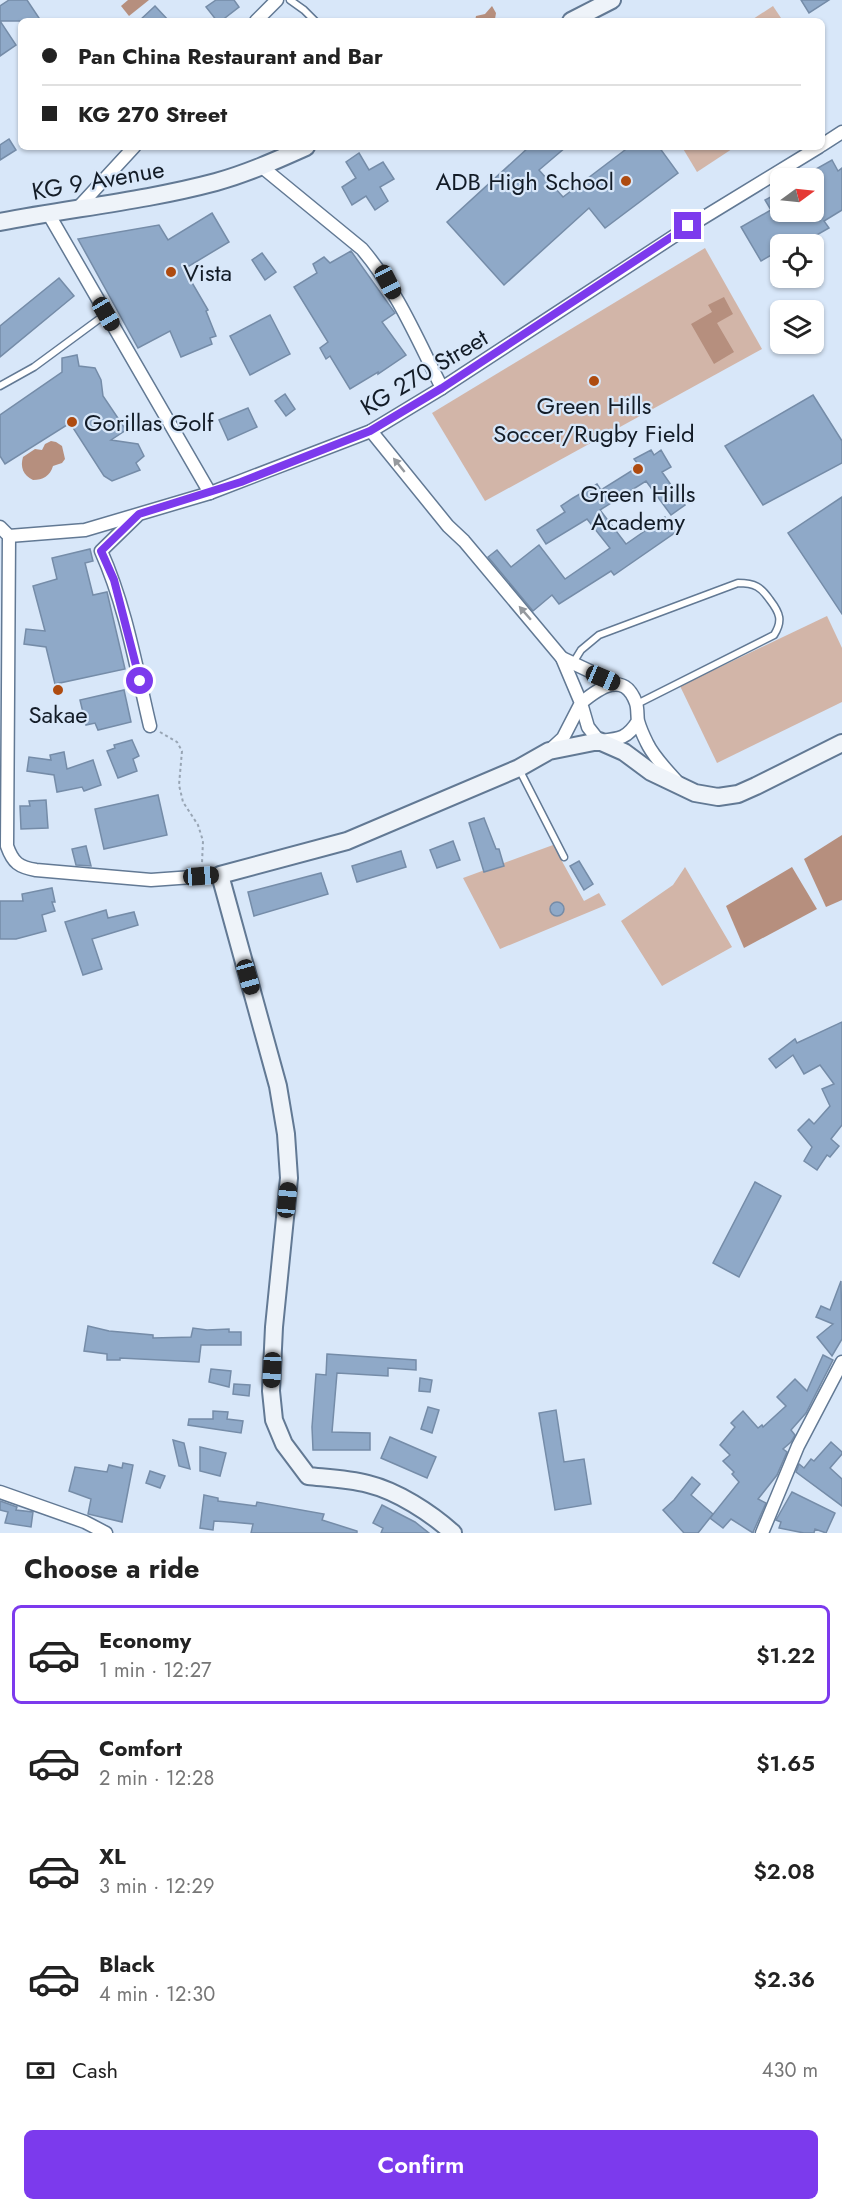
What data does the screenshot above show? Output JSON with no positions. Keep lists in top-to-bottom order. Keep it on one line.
{"streets":{"street":["KG 9 Avenue","KG 270 Street"]},"places":["ADB High School","Vista","Green Hills Soccer/Rugby Field","Gorillas Golf","Green Hills Academy","Sakae"],"north":"right","page":{"banner":["Pan China Restaurant and Bar","KG 270 Street"],"heading":"Choose a ride","list":[{"name":"Economy","note":"1 min · 12:27","value":"$1.22"},{"name":"Comfort","note":"2 min · 12:28","value":"$1.65"},{"name":"XL","note":"3 min · 12:29","value":"$2.08"},{"name":"Black","note":"4 min · 12:30","value":"$2.36"}],"pay":["Cash","430 m"],"buttons":"Confirm"}}
